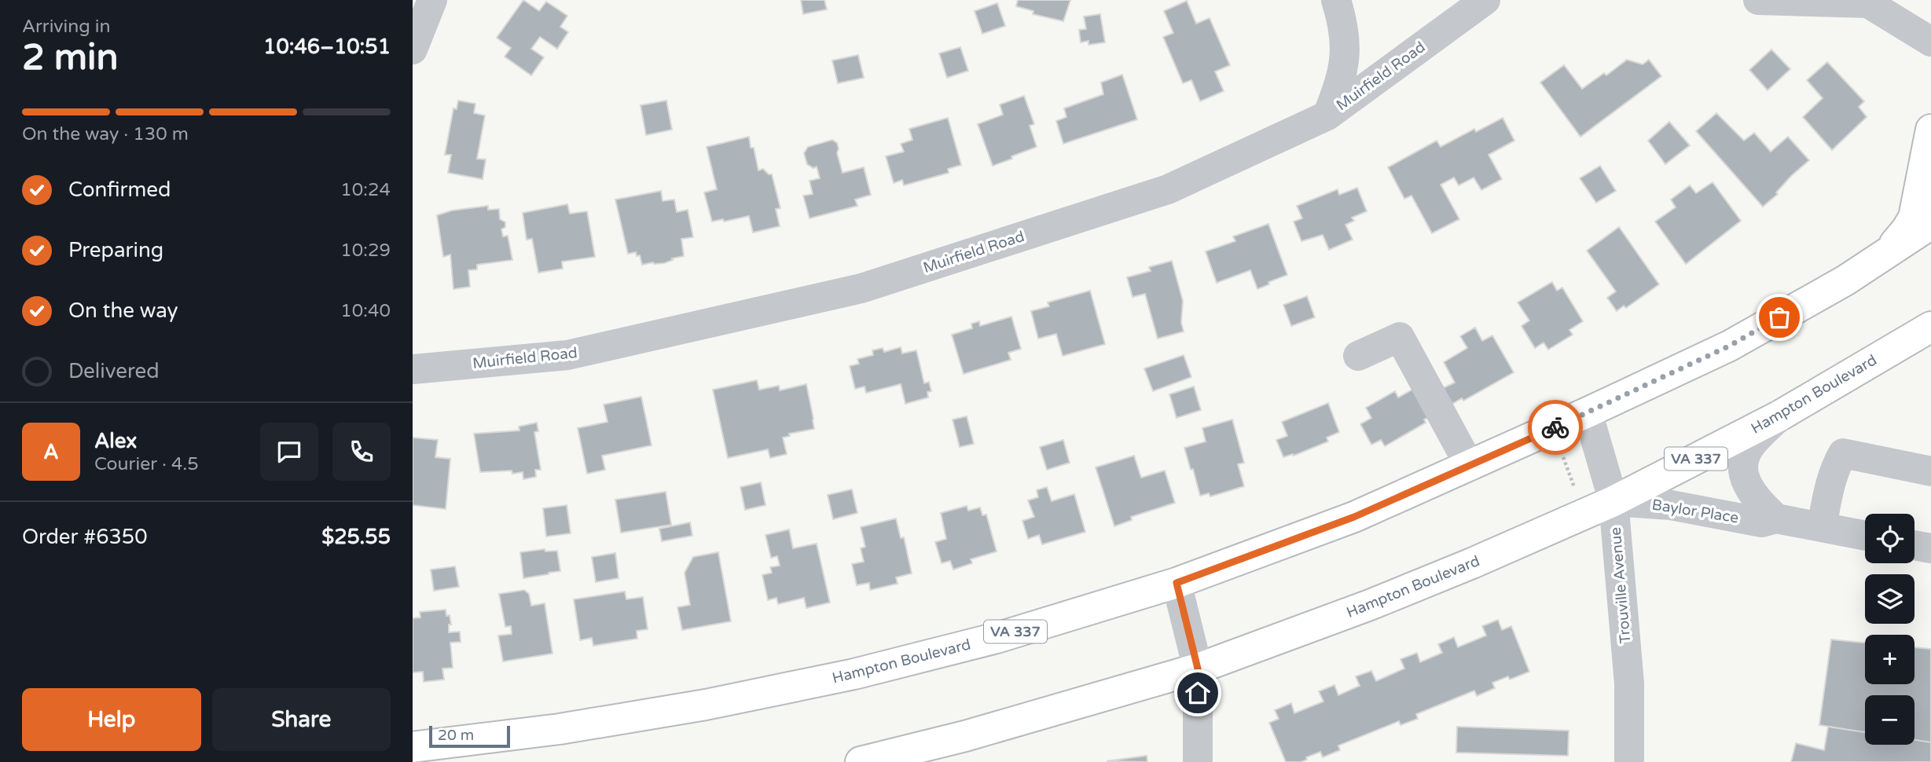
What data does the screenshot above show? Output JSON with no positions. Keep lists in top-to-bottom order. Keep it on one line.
{"streets":{"main road":["Hampton Boulevard","VA 337"],"street":["Muirfield Road","Baylor Place","Trouville Avenue"]},"crossings":[["Hampton Boulevard","Baylor Place"],["Hampton Boulevard","Trouville Avenue"],["Baylor Place","Trouville Avenue"]],"scale_bar":"20 m","page":{"heading":["2 min","Arriving in","10:46–10:51"],"panel":["Alex","Courier · 4.5","Order #6350","$25.55"],"bar":"On the way · 130 m","list":[["Confirmed","10:24"],["Preparing","10:29"],["On the way","10:40"],"Delivered"],"round":"A","map_buttons":["+","−"],"buttons":["Help","Share"],"scale":"20 m"}}
